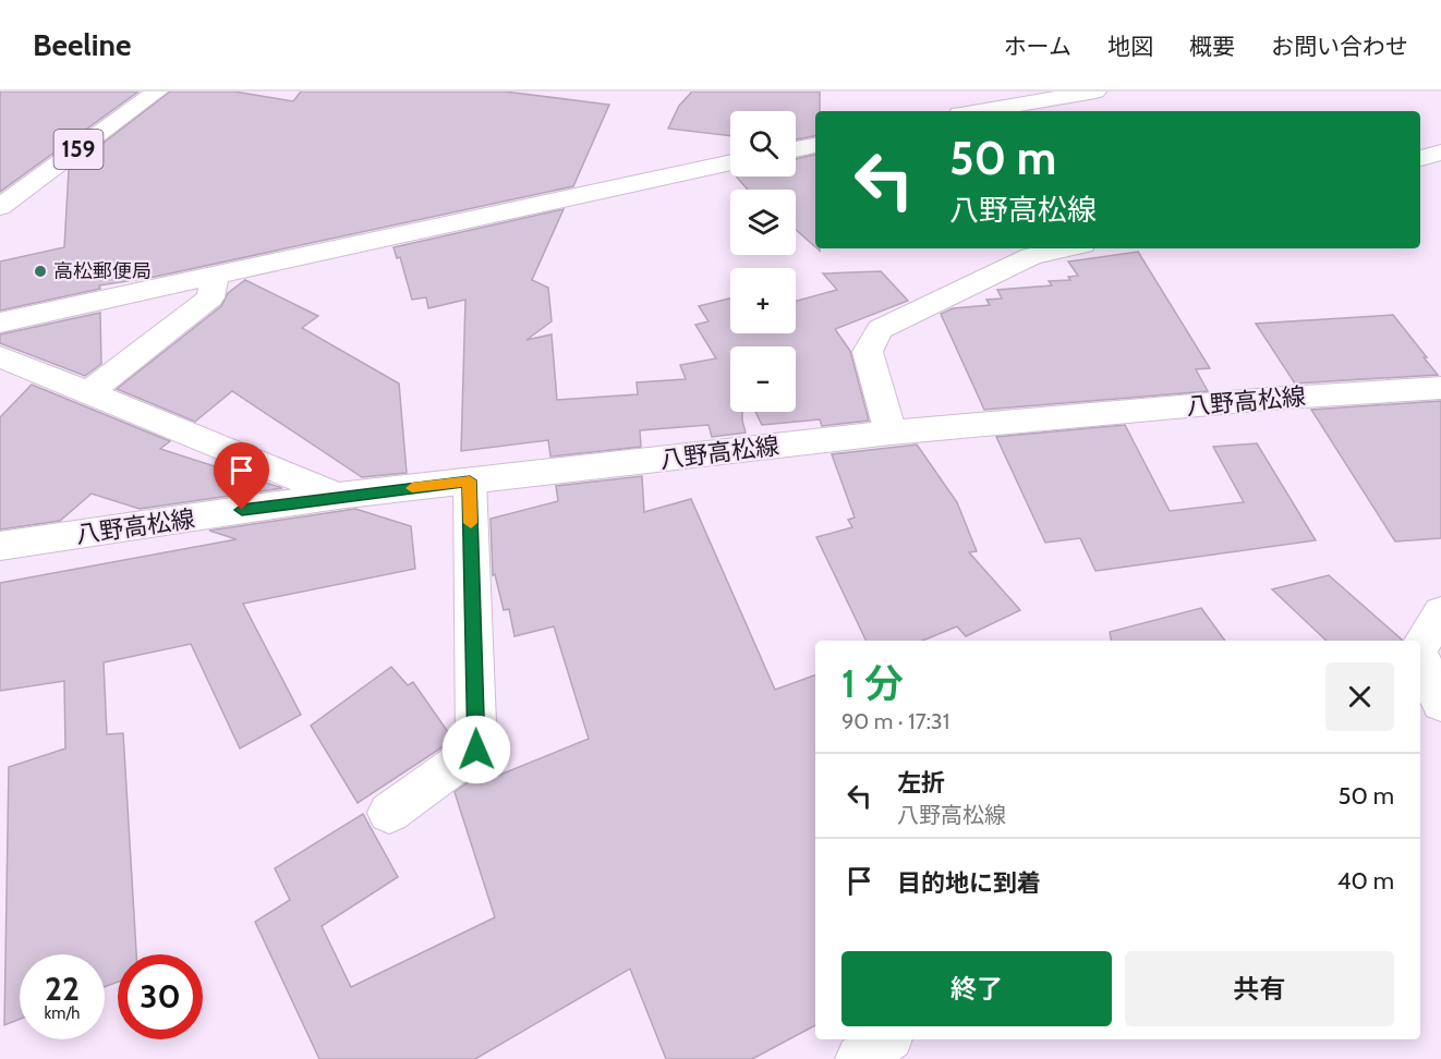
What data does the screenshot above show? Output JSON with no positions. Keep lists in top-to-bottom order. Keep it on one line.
{"streets":{"main road":["159","八野高松線"]},"places":["高松郵便局"],"page":{"header":"Beeline","nav":["ホーム","地図","概要","お問い合わせ"],"map_buttons":["+","−"],"turn":["50 m","八野高松線"],"heading":["1 分","90 m · 17:31"],"list":[{"name":"左折","note":"八野高松線","value":"50 m"},{"name":"目的地に到着","value":"40 m"}],"buttons":["終了","共有"],"speed":"22 km/h","limit":"30"}}
